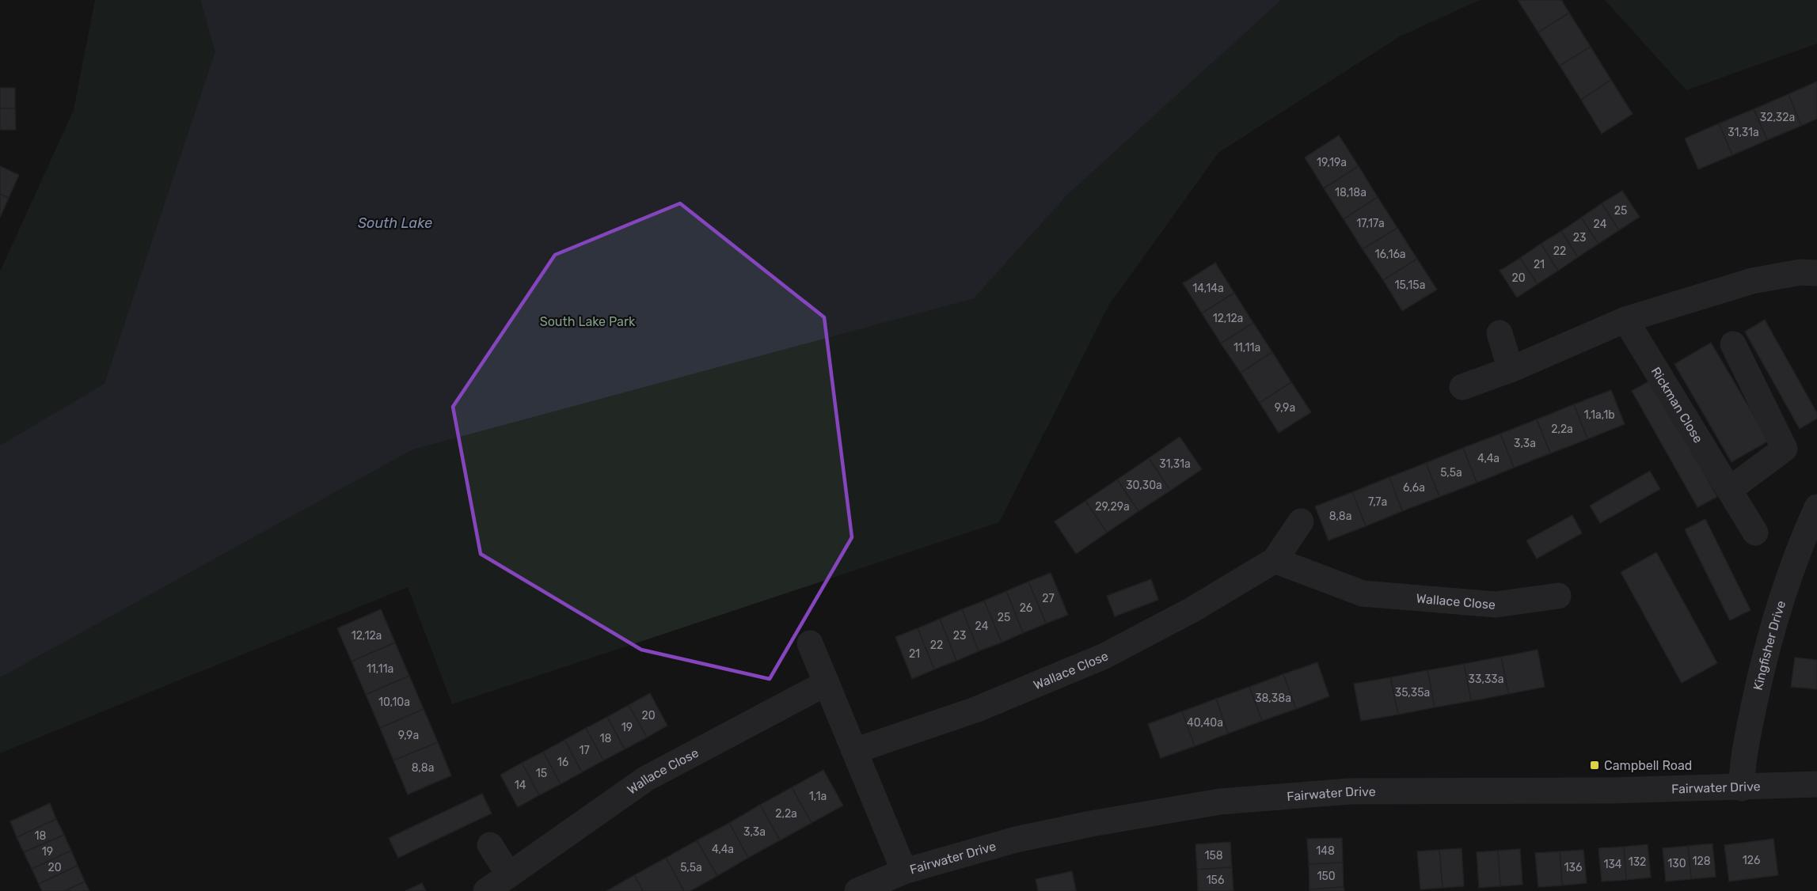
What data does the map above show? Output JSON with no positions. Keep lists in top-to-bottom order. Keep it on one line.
{"streets":{"street":["Rickman Close","Wallace Close","Kingfisher Drive","Fairwater Drive"]},"crossings":[["Kingfisher Drive","Fairwater Drive"]],"water":["South Lake"],"parks":["South Lake Park"],"places":{"transit":["Campbell Road"]},"house_numbers":["32,32a","31,31a","19,19a","18,18a","25","17,17a","24","23","22","16,16a","21","20","15,15a","14,14a","12,12a","11,11a","9,9a","1,1a,1b","2,2a","3,3a","4,4a","31,31a","5,5a","30,30a","6,6a","7,7a","29,29a","8,8a","27","26","25","24","12,12a","23","22","21","11,11a","33,33a","35,35a","38,38a","10,10a","20","40,40a","19","9,9a","18","17","16","8,8a","15","14","1,1a","2,2a","3,3a","18","4,4a","148","19","158","126","128","132","130","134","20","5,5a","136","150","156"]}
